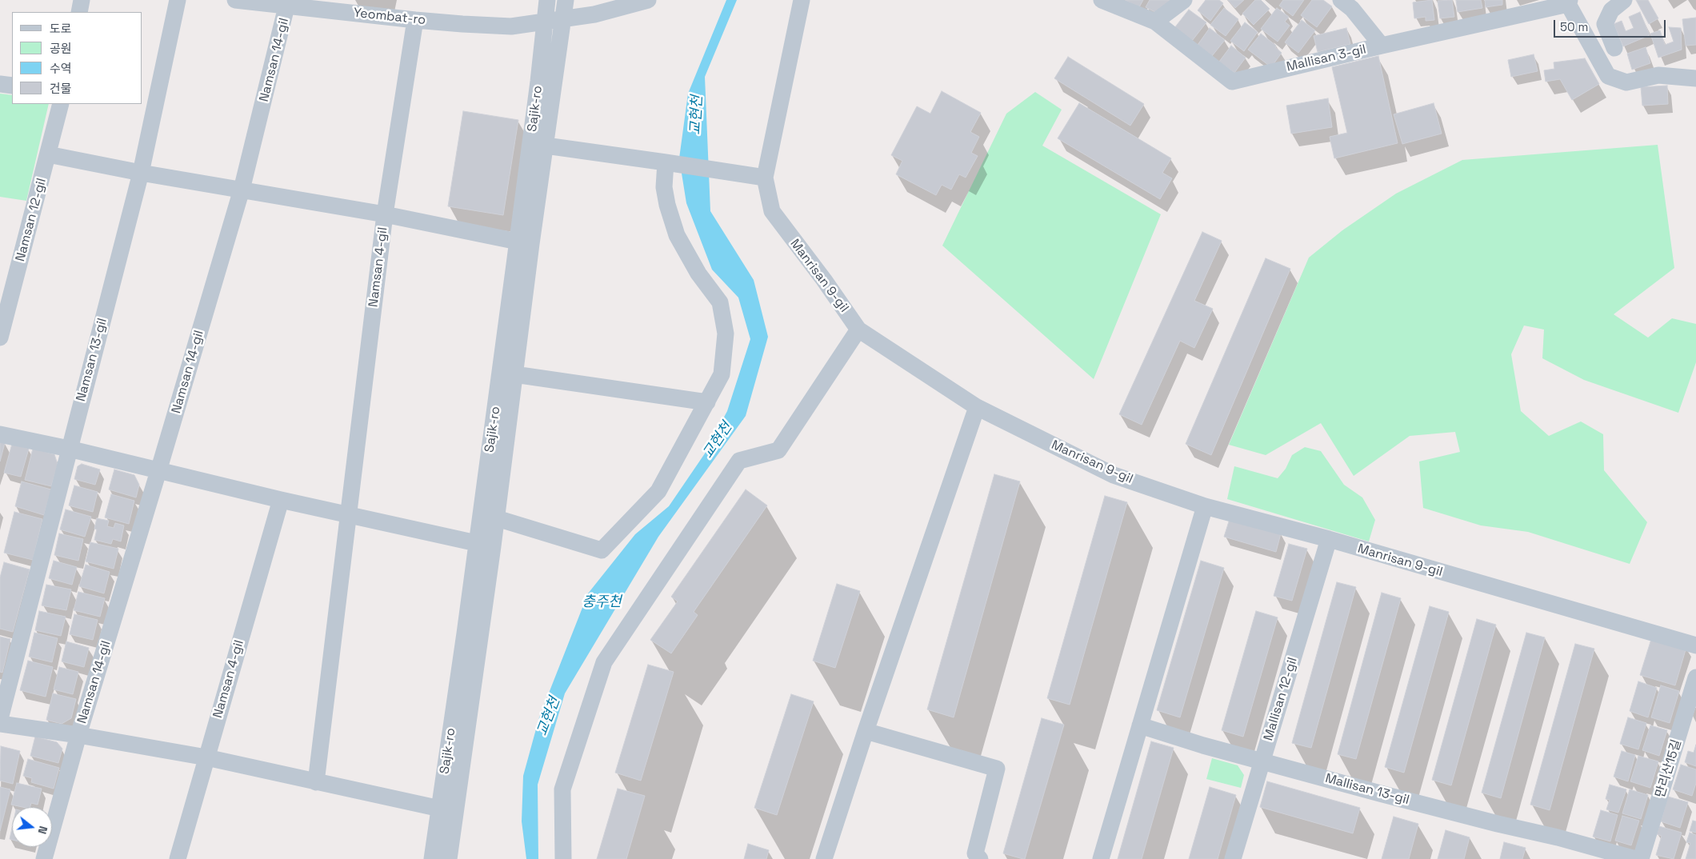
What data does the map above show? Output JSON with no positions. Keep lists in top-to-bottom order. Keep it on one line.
{"streets":{"street":["Yeombat-ro","Mallisan 3-gil","Namsan 14-gil","Sajik-ro","Namsan 12-gil","Namsan 4-gil","Manrisan 9-gil","Namsan 13-gil","Mallisan 12-gil","만리산15길","Mallisan 13-gil"]},"crossings":[["Yeombat-ro","Namsan 14-gil"],["Yeombat-ro","Sajik-ro"],["Yeombat-ro","Namsan 4-gil"],["Namsan 14-gil","Sajik-ro"],["Namsan 14-gil","Namsan 4-gil"],["Sajik-ro","Manrisan 9-gil"],["Manrisan 9-gil","Mallisan 12-gil"],["Mallisan 12-gil","Mallisan 13-gil"]],"water":["교현천","충주천"],"legend":["도로","공원","수역","건물"],"scale_bar":"50 m","north":"right"}
